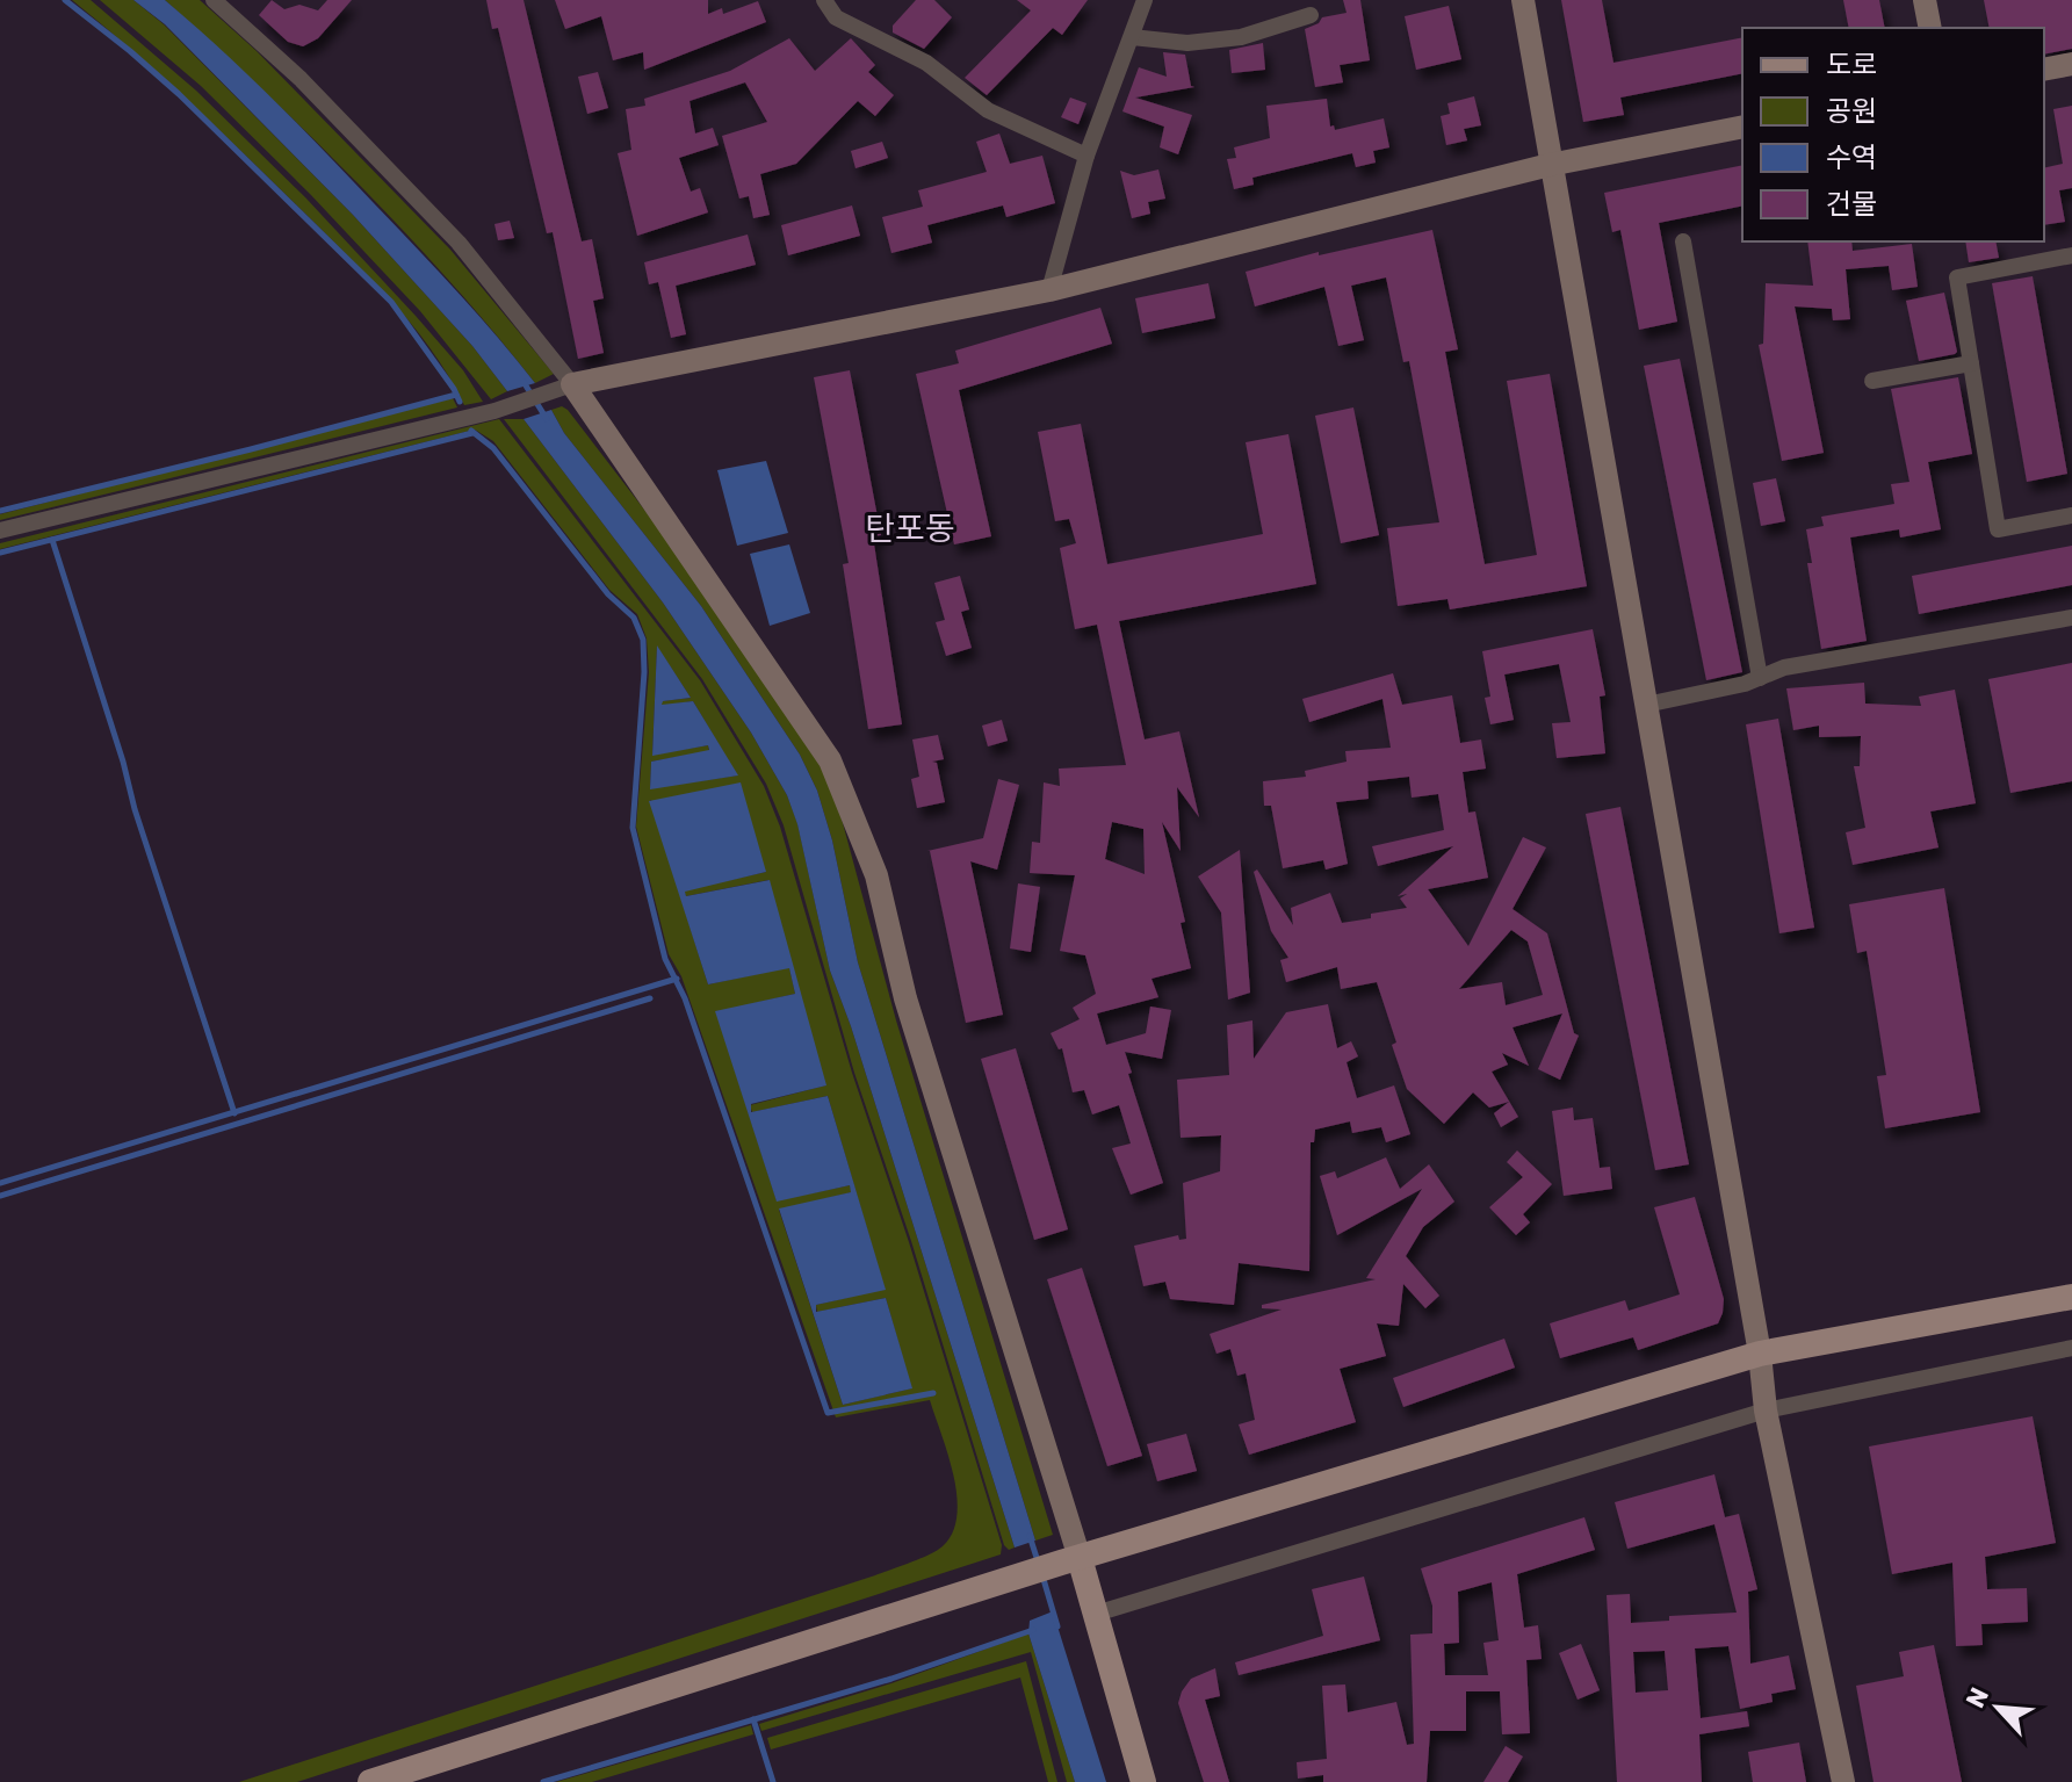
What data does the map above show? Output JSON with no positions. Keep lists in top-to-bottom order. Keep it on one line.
{"districts":["탄포동"],"legend":["도로","공원","수역","건물"],"north":"top left"}
